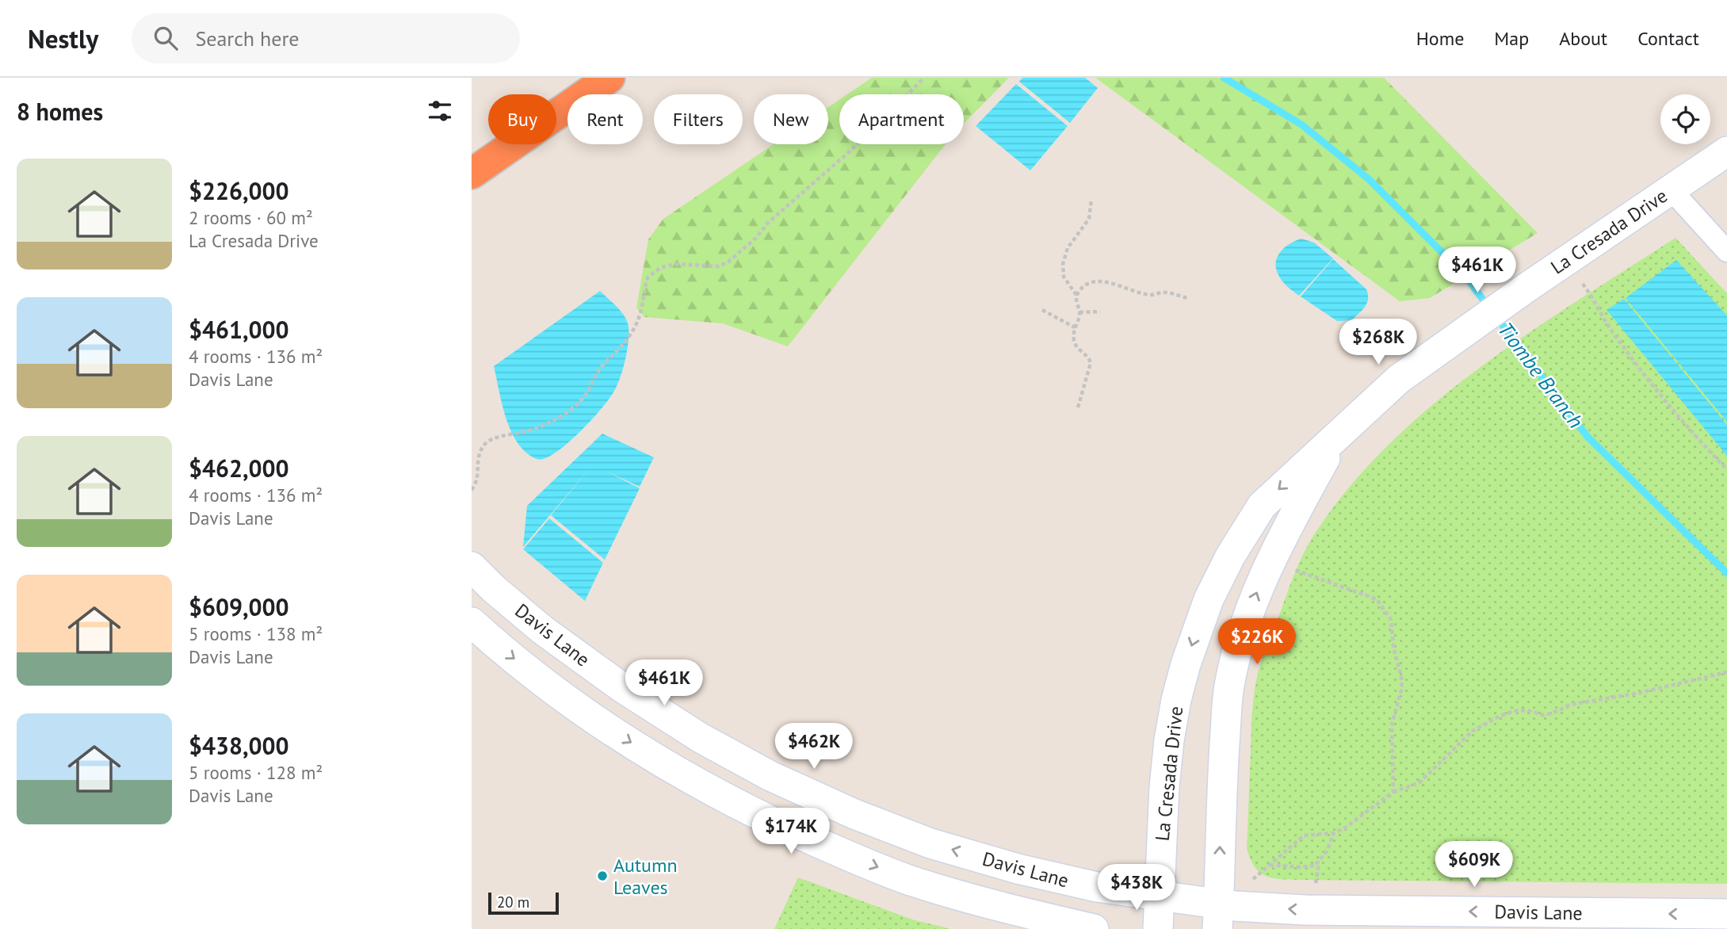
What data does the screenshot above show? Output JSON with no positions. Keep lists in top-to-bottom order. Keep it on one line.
{"streets":{"main road":["La Cresada Drive","Davis Lane"]},"crossings":[["La Cresada Drive","Davis Lane"]],"water":["Tiombe Branch"],"places":["Autumn Leaves"],"scale_bar":"20 m","page":{"header":"Nestly","search":"Search here","nav":["Home","Map","About","Contact"],"heading":"8 homes","chip":["Buy","Rent","Filters","New","Apartment"],"list":[{"name":"$226,000","note":"2 rooms · 60 m² · La Cresada Drive"},{"name":"$461,000","note":"4 rooms · 136 m² · Davis Lane"},{"name":"$462,000","note":"4 rooms · 136 m² · Davis Lane"},{"name":"$609,000","note":"5 rooms · 138 m² · Davis Lane"},{"name":"$438,000","note":"5 rooms · 128 m² · Davis Lane"}],"price":["$461K","$268K","$226K","$461K","$462K","$174K","$609K","$438K"],"scale":"20 m"}}
